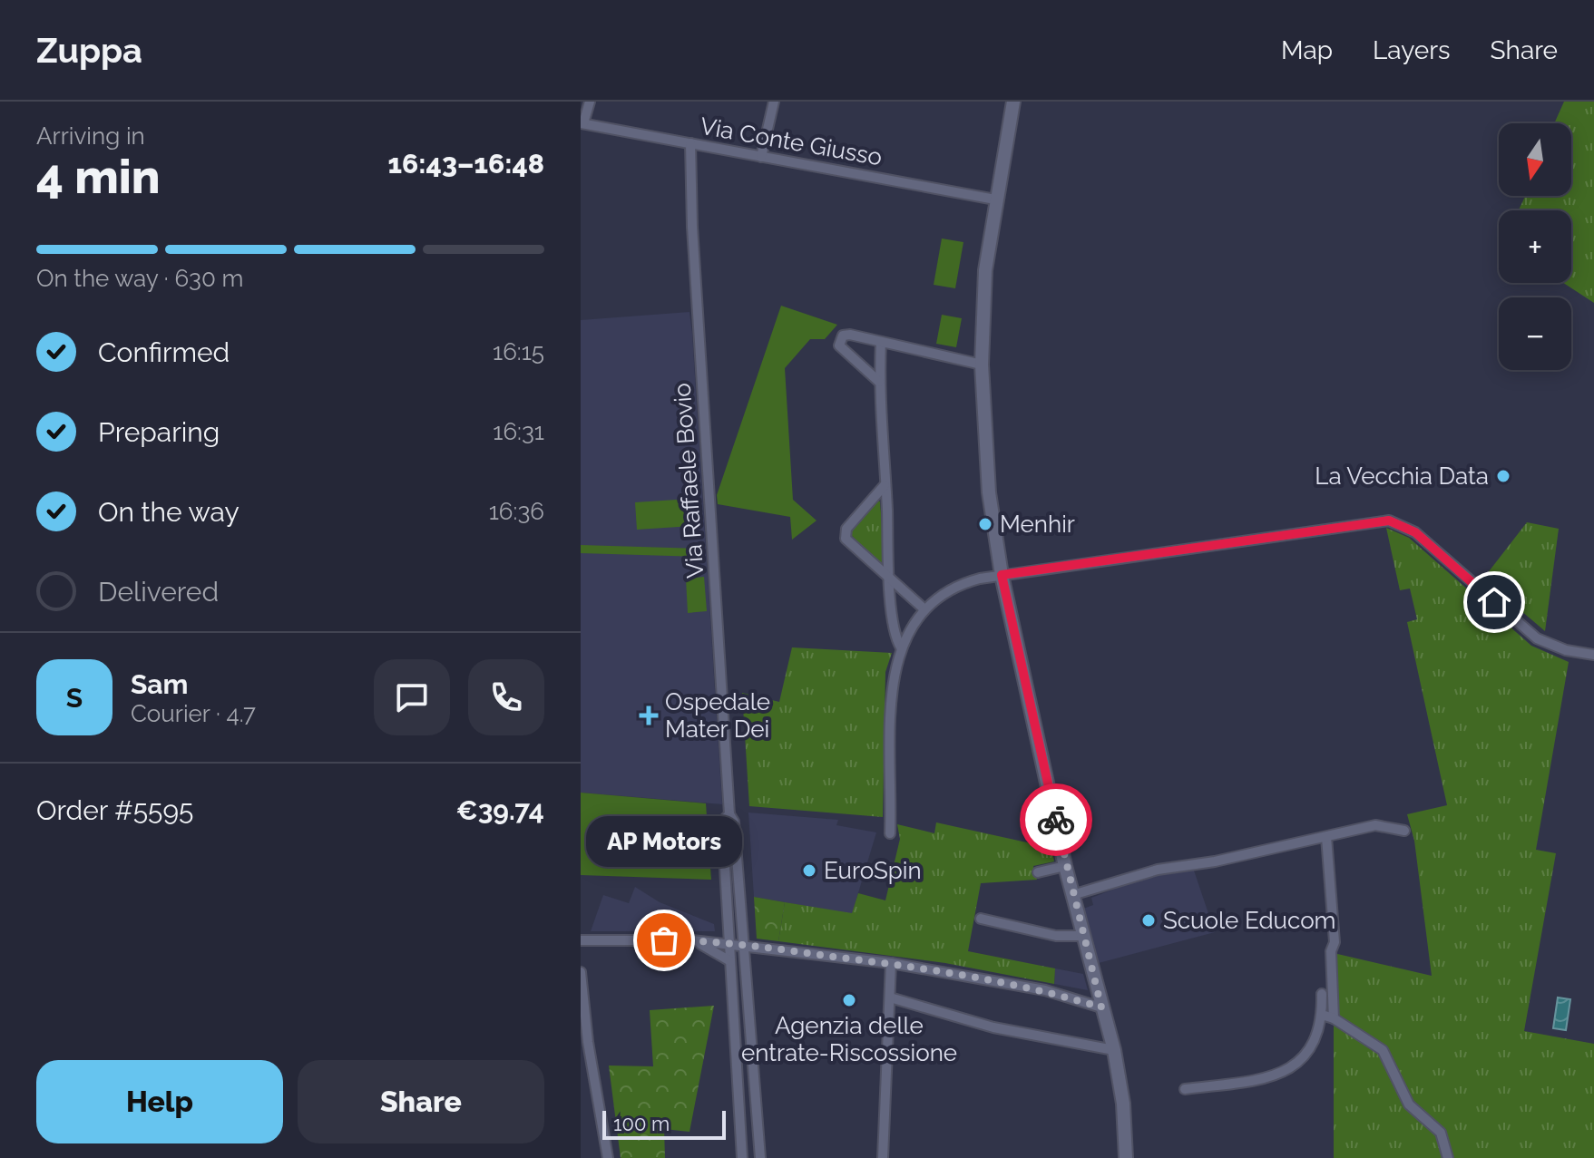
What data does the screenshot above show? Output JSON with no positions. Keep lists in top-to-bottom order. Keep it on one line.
{"streets":{"street":["Via Conte Giusso","Via Raffaele Bovio"]},"crossings":[["Via Conte Giusso","Via Raffaele Bovio"]],"places":{"other":["La Vecchia Data","Menhir","EuroSpin","Scuole Educom","AP Motors","Agenzia delle entrate-Riscossione"],"health":["Ospedale Mater Dei"]},"scale_bar":"100 m","north":"bottom","page":{"header":"Zuppa","nav":["Map","Layers","Share"],"heading":["4 min","Arriving in","16:43–16:48"],"panel":["Sam","Courier · 4.7","Order #5595","€39.74"],"map_buttons":["+","−"],"bar":"On the way · 630 m","list":[["Confirmed","16:15"],["Preparing","16:31"],["On the way","16:36"],"Delivered"],"round":"S","bubble":"AP Motors","buttons":["Help","Share"],"scale":"100 m"}}
